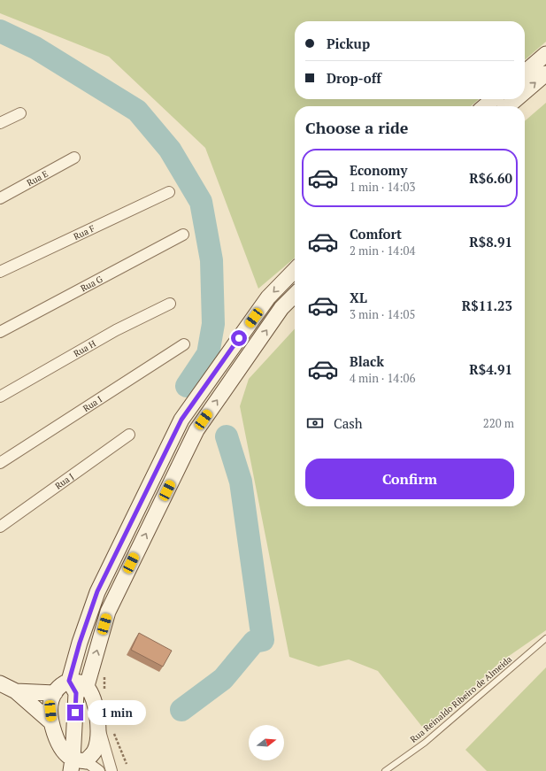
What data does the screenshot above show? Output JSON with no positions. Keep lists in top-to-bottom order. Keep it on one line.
{"streets":{"street":["Rua E","Rua F","Rua G","Rua H","Rua I","Rua J"],"lane":["Rua Reinaldo Ribeiro de Almeida"]},"north":"right","page":{"banner":["Pickup","Drop-off"],"heading":"Choose a ride","list":[{"name":"Economy","note":"1 min · 14:03","value":"R$6.60"},{"name":"Comfort","note":"2 min · 14:04","value":"R$8.91"},{"name":"XL","note":"3 min · 14:05","value":"R$11.23"},{"name":"Black","note":"4 min · 14:06","value":"R$4.91"}],"pay":["Cash","220 m"],"buttons":"Confirm","bubble":"1 min"}}
